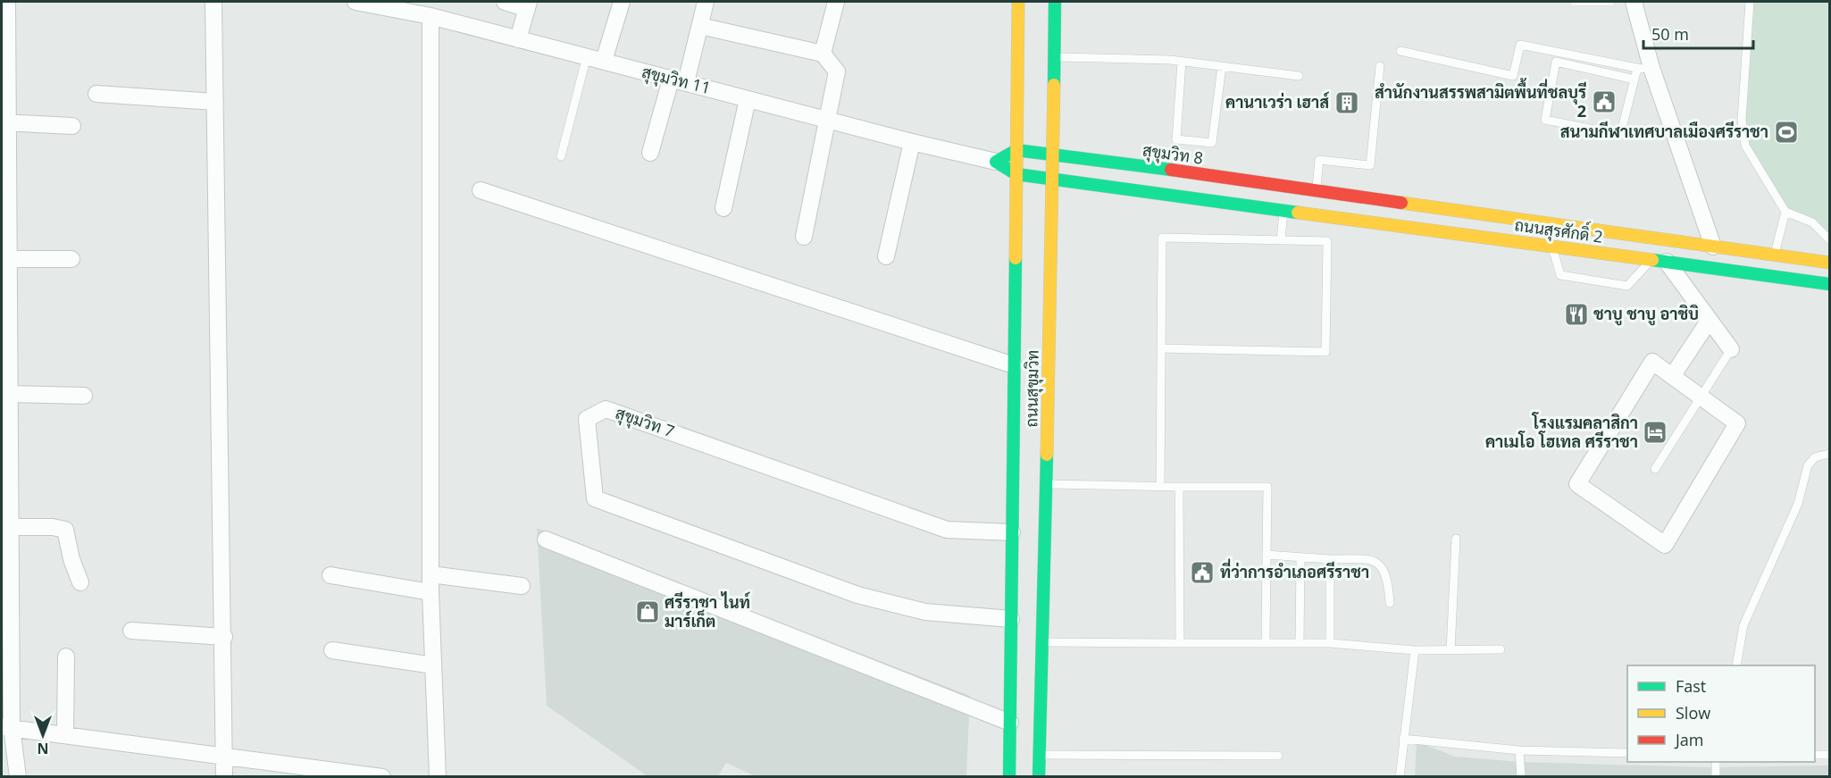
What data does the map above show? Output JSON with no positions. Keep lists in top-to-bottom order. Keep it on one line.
{"streets":{"main road":["สุขุมวิท 11","สุขุมวิท 8","ถนนสุรศักดิ์ 2","ถนนสุขุมวิท"],"street":["สุขุมวิท 7"]},"crossings":[["สุขุมวิท 11","ถนนสุขุมวิท"],["สุขุมวิท 8","ถนนสุรศักดิ์ 2"],["สุขุมวิท 8","ถนนสุขุมวิท"],["ถนนสุขุมวิท","สุขุมวิท 7"]],"places":{"public building":["สำนักงานสรรพสามิตพื้นที่ชลบุรี 2","ที่ว่าการอำเภอศรีราชา"],"building":["คานาเวร่า เฮาส์"],"sports":["สนามกีฬาเทศบาลเมืองศรีราชา"],"restaurant":["ชาบู ชาบู อาชิบิ"],"hotel":["โรงแรมคลาสิกา คาเมโอ โฮเทล ศรีราชา"],"shop":["ศรีราชา ไนท์ มาร์เก็ต"]},"legend":["Fast","Slow","Jam"],"scale_bar":"50 m","north":"bottom"}
